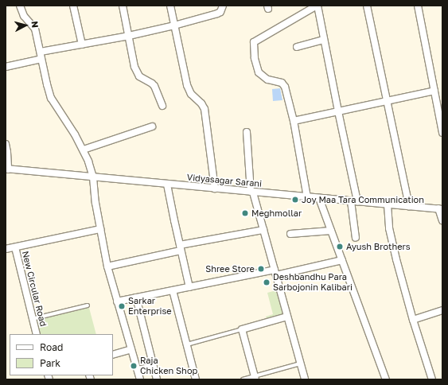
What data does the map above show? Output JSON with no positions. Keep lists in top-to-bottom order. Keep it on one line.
{"streets":{"street":["Vidyasagar Sarani","New Circular Road"]},"places":["Joy Maa Tara Communication","Meghmollar","Ayush Brothers","Shree Store","Deshbandhu Para Sarbojonin Kalibari","Sarkar Enterprise","Raja Chicken Shop"],"legend":["Road","Park"],"north":"right"}
